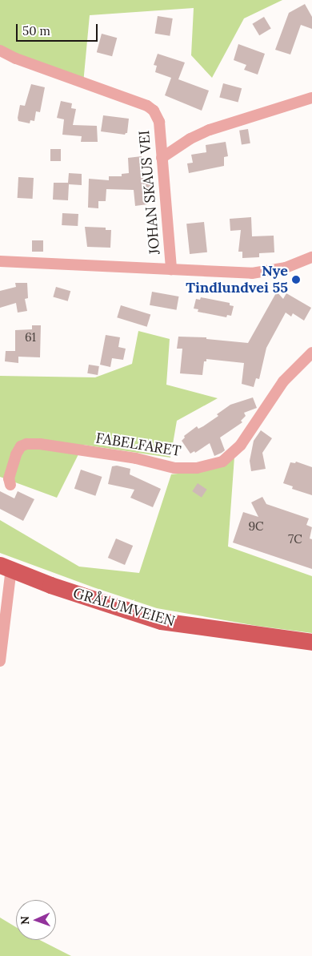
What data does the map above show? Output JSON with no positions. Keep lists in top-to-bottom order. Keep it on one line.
{"streets":{"main road":["GRÅLUMVEIEN"],"street":["JOHAN SKAUS VEI","FABELFARET"]},"places":["Nye Tindlundvei 55"],"house_numbers":["61","9C","7C"],"scale_bar":"50 m","north":"left"}
